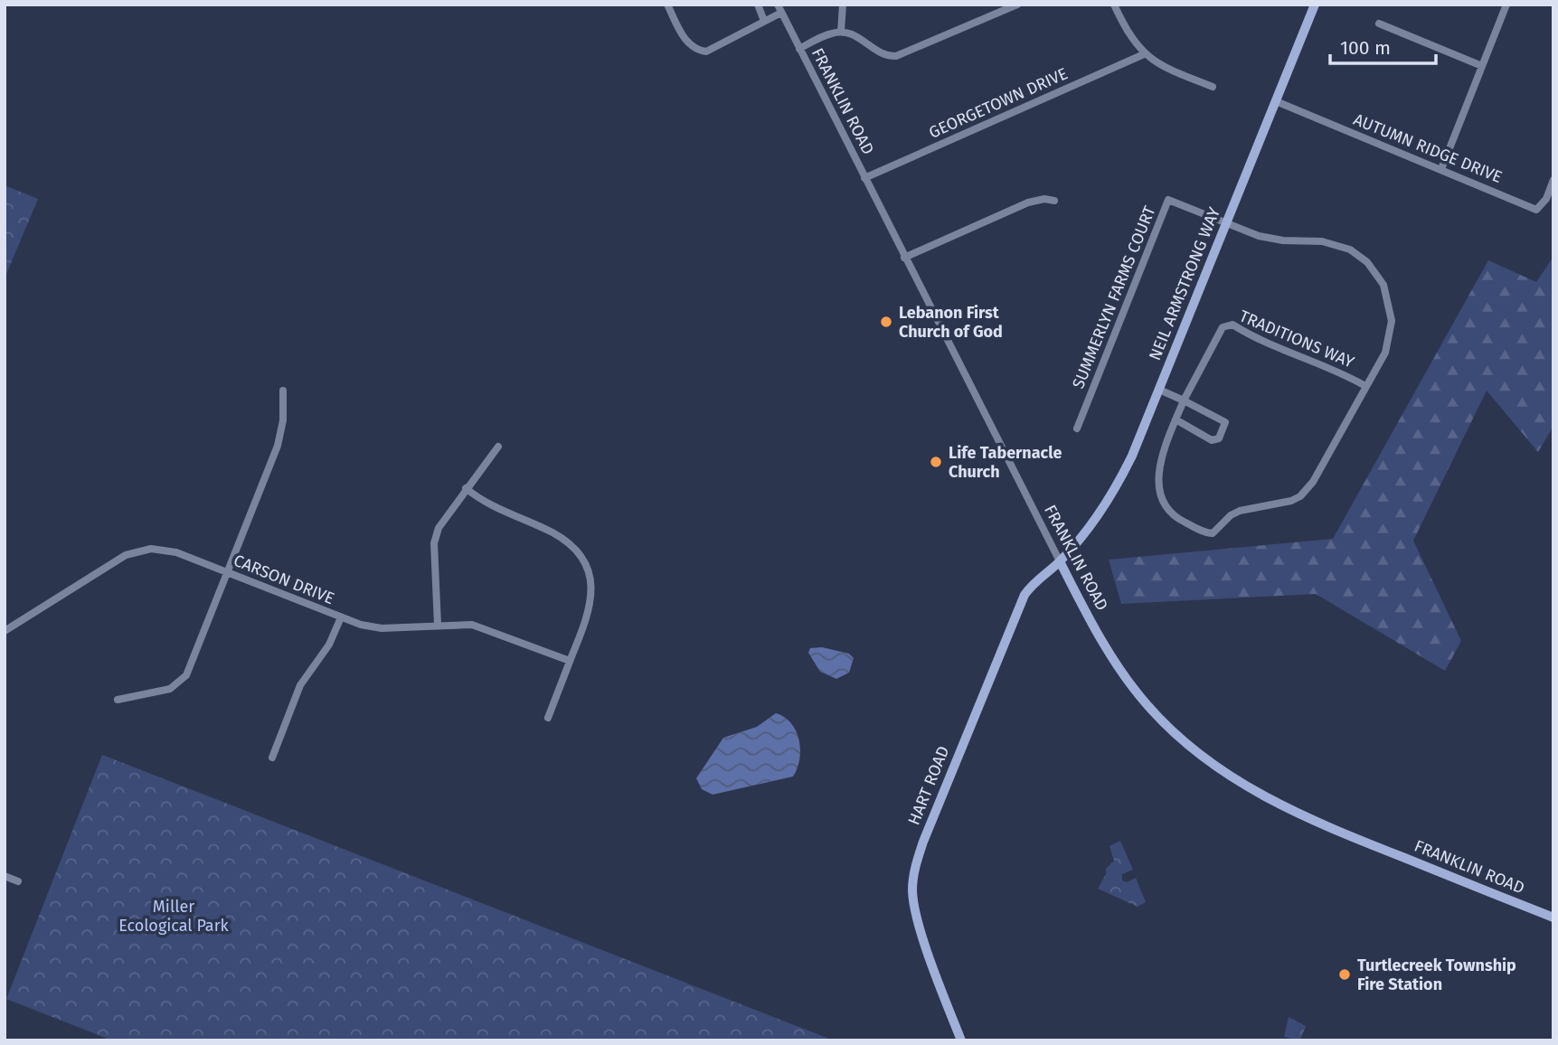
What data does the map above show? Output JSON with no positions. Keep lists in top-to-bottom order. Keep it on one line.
{"streets":{"main road":["FRANKLIN ROAD","NEIL ARMSTRONG WAY","HART ROAD"],"street":["GEORGETOWN DRIVE","AUTUMN RIDGE DRIVE","SUMMERLYN FARMS COURT","TRADITIONS WAY","CARSON DRIVE"]},"crossings":[["FRANKLIN ROAD","GEORGETOWN DRIVE"],["FRANKLIN ROAD","NEIL ARMSTRONG WAY"],["FRANKLIN ROAD","HART ROAD"],["AUTUMN RIDGE DRIVE","NEIL ARMSTRONG WAY"],["NEIL ARMSTRONG WAY","SUMMERLYN FARMS COURT"],["NEIL ARMSTRONG WAY","TRADITIONS WAY"],["NEIL ARMSTRONG WAY","HART ROAD"],["SUMMERLYN FARMS COURT","TRADITIONS WAY"]],"parks":["Miller Ecological Park"],"places":["Lebanon First Church of God","Life Tabernacle Church","Turtlecreek Township Fire Station"],"scale_bar":"100 m"}
